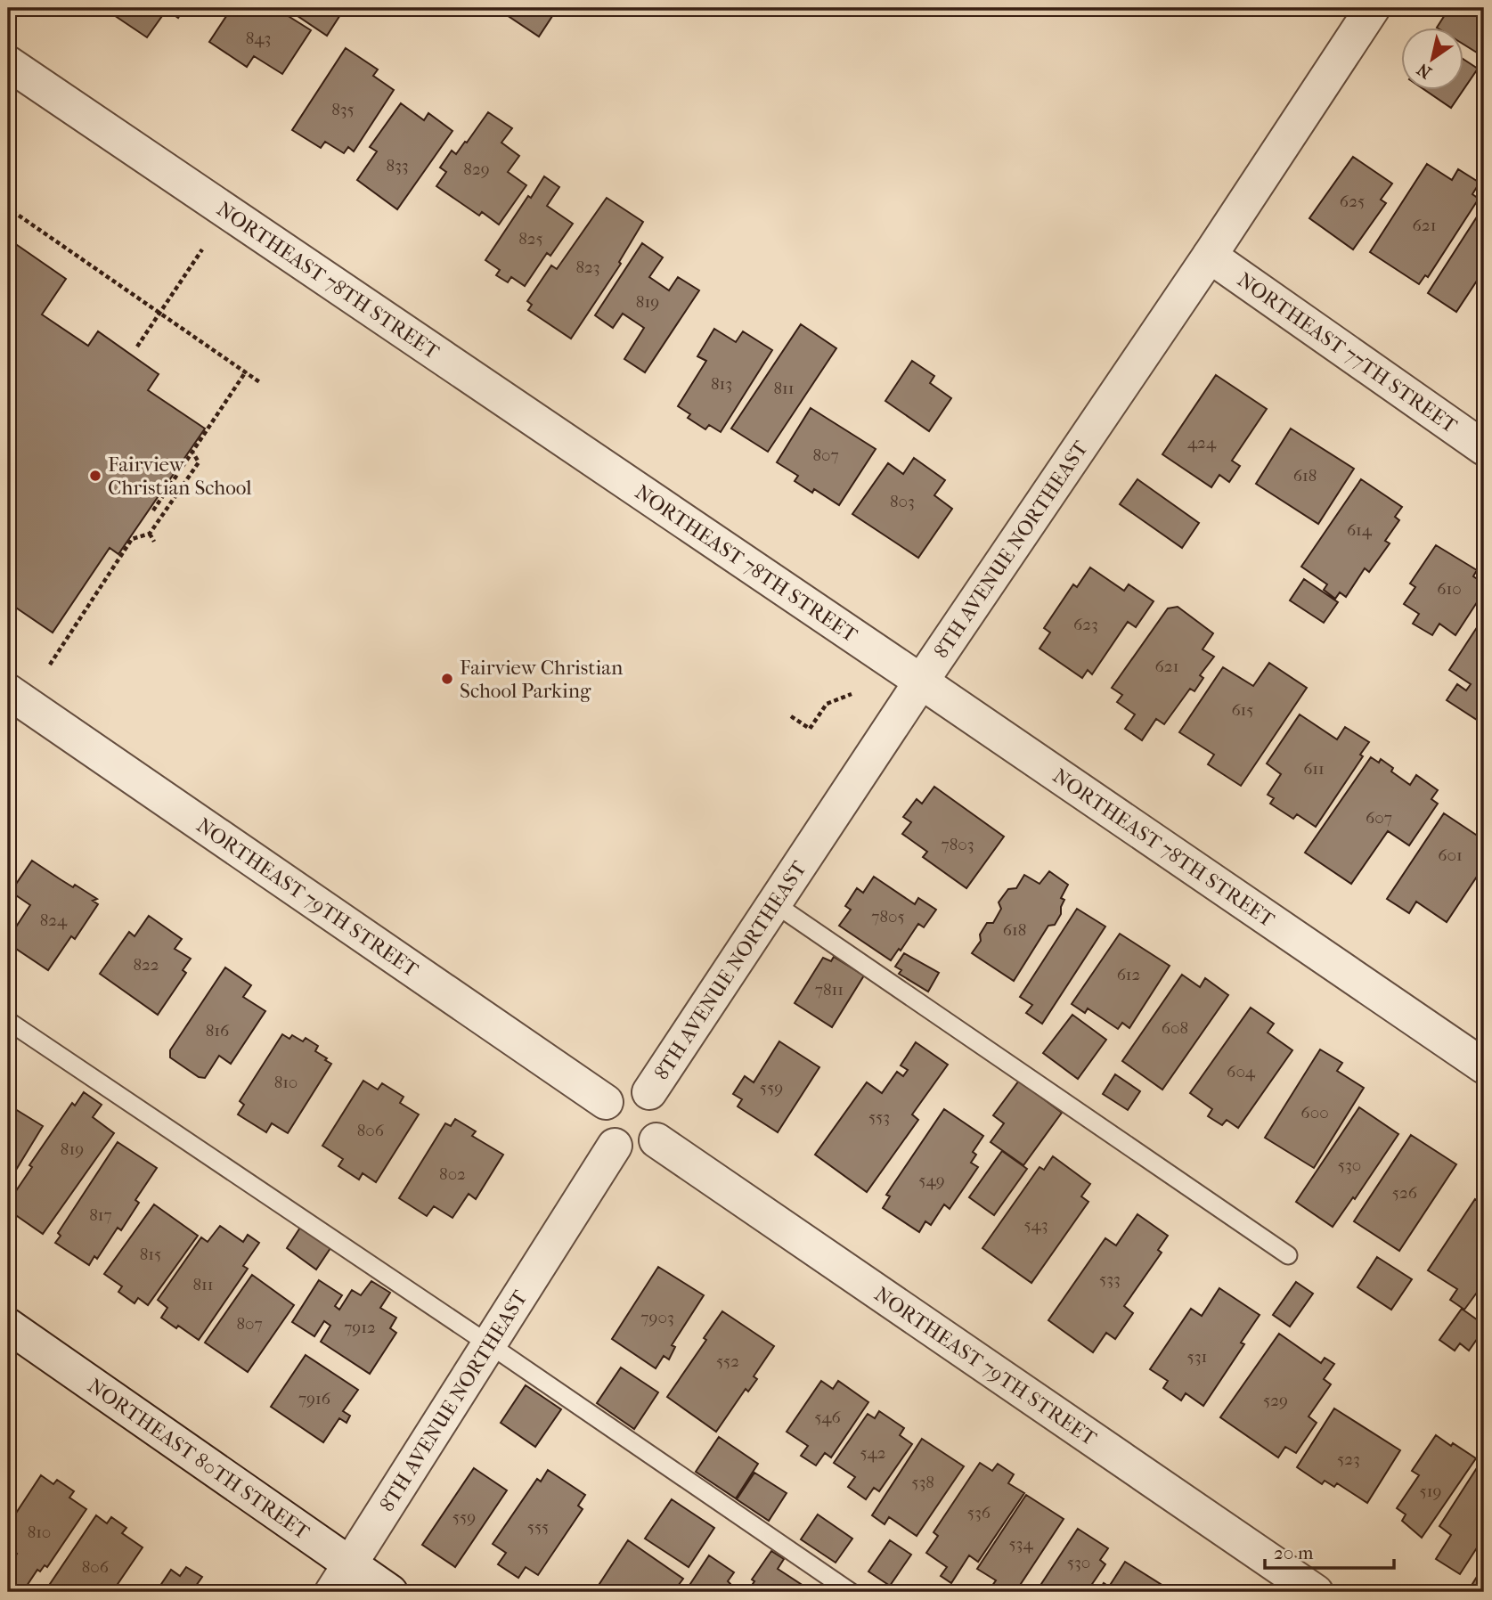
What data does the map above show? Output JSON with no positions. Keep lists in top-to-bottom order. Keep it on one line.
{"streets":{"street":["NORTHEAST 78TH STREET","NORTHEAST 77TH STREET","8TH AVENUE NORTHEAST","NORTHEAST 79TH STREET","NORTHEAST 80TH STREET"]},"crossings":[["NORTHEAST 78TH STREET","8TH AVENUE NORTHEAST"],["NORTHEAST 77TH STREET","8TH AVENUE NORTHEAST"],["8TH AVENUE NORTHEAST","NORTHEAST 79TH STREET"],["8TH AVENUE NORTHEAST","NORTHEAST 80TH STREET"]],"places":["Fairview Christian School","Fairview Christian School Parking"],"house_numbers":["843","835","833","829","625","621","825","823","819","813","811","424","807","618","803","614","610","623","621","615","611","607","7803","601","7805","824","618","822","612","7811","608","816","604","810","559","600","553","806","819","530","802","549","526","817","543","815","533","811","7903","807","7912","531","552","7916","529","546","542","523","538","519","536","559","555","810","534","530","806"],"scale_bar":"20 m","north":"bottom left"}
